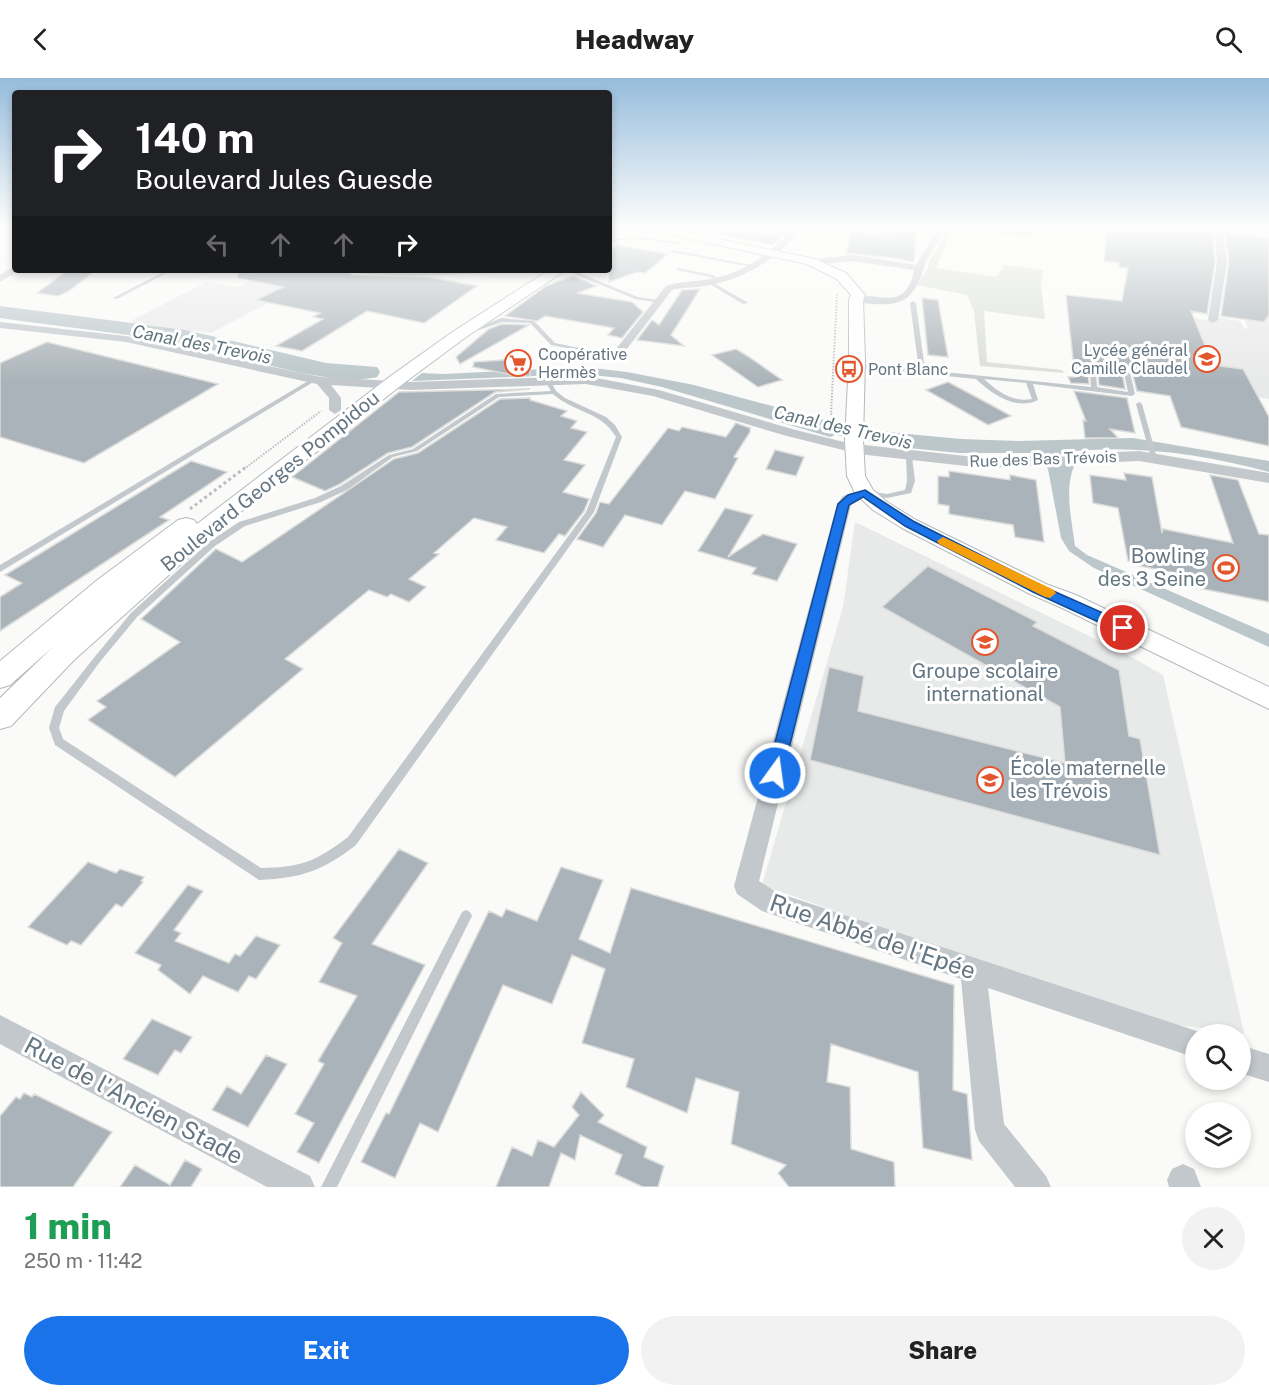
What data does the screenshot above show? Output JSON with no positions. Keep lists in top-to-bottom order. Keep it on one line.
{"streets":{"main road":["Boulevard Georges Pompidou"],"street":["Rue des Bas Trévois","Rue Abbé de l'Epée","Rue de l'Ancien Stade"]},"crossings":[["Rue des Bas Trévois","Boulevard Georges Pompidou"]],"water":["Canal des Trevois"],"places":{"school or university":["Lycée général Camille Claudel","Groupe scolaire international","École maternelle les Trévois"],"supermarket":["Coopérative Hermès"],"bus stop":["Pont Blanc"],"sports":["Bowling des 3 Seine"]},"page":{"header":"Headway","turn":["140 m","Boulevard Jules Guesde"],"heading":["1 min","250 m · 11:42"],"buttons":["Exit","Share"]}}
